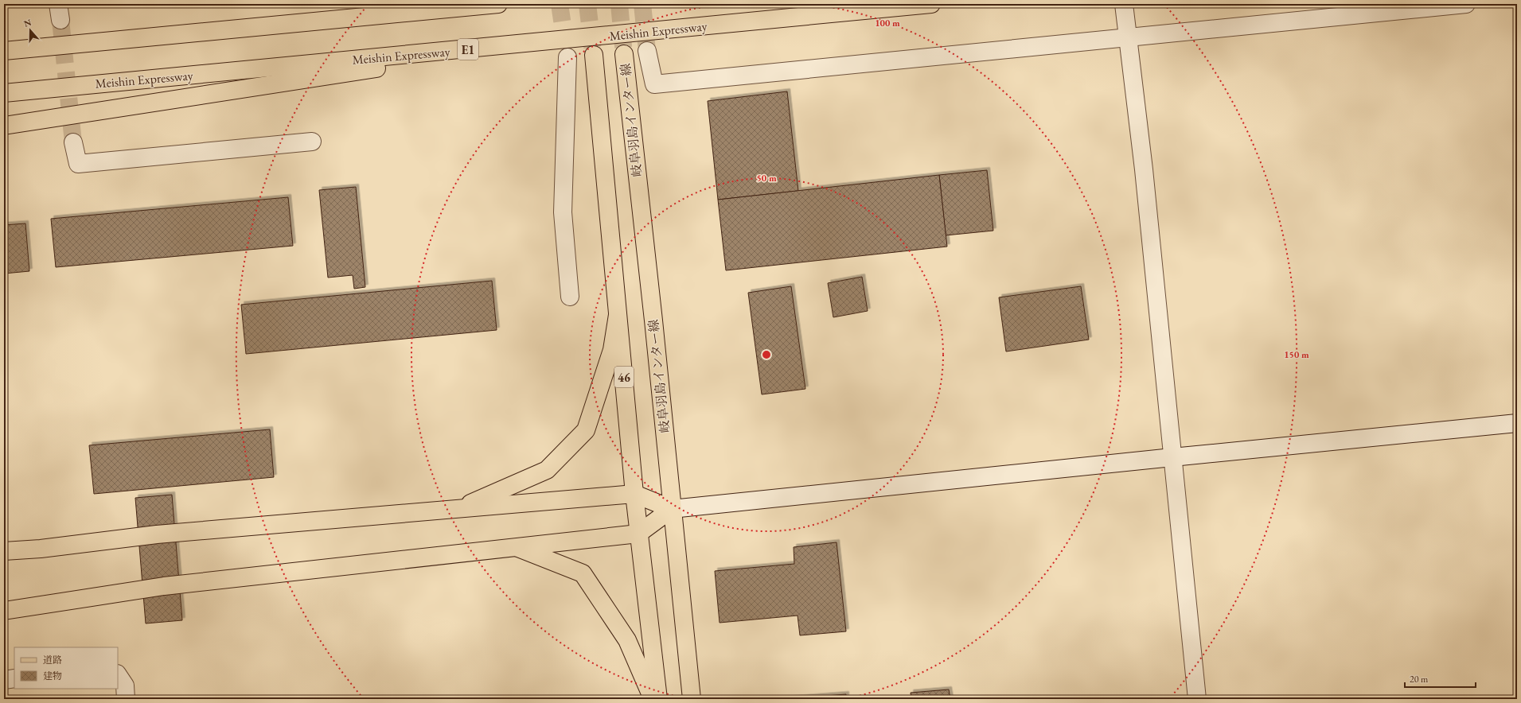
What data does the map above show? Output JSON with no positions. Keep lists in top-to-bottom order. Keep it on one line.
{"streets":{"main road":["Meishin Expressway","E1","岐阜羽島インター線","46"]},"legend":["道路","建物"],"scale_bar":"20 m","north":"top","rings":["100 m","50 m","150 m"]}
